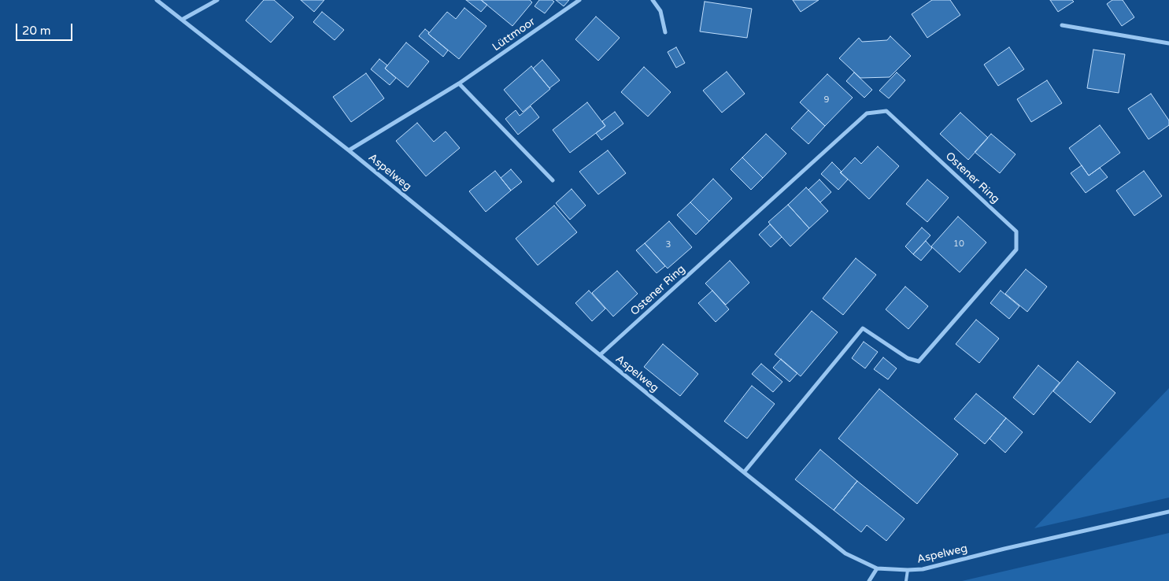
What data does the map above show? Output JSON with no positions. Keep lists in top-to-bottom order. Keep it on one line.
{"streets":{"street":["Lüttmoor","Aspelweg","Ostener Ring"]},"crossings":[["Lüttmoor","Aspelweg"],["Aspelweg","Ostener Ring"]],"house_numbers":["9","10","3"],"scale_bar":"20 m"}
